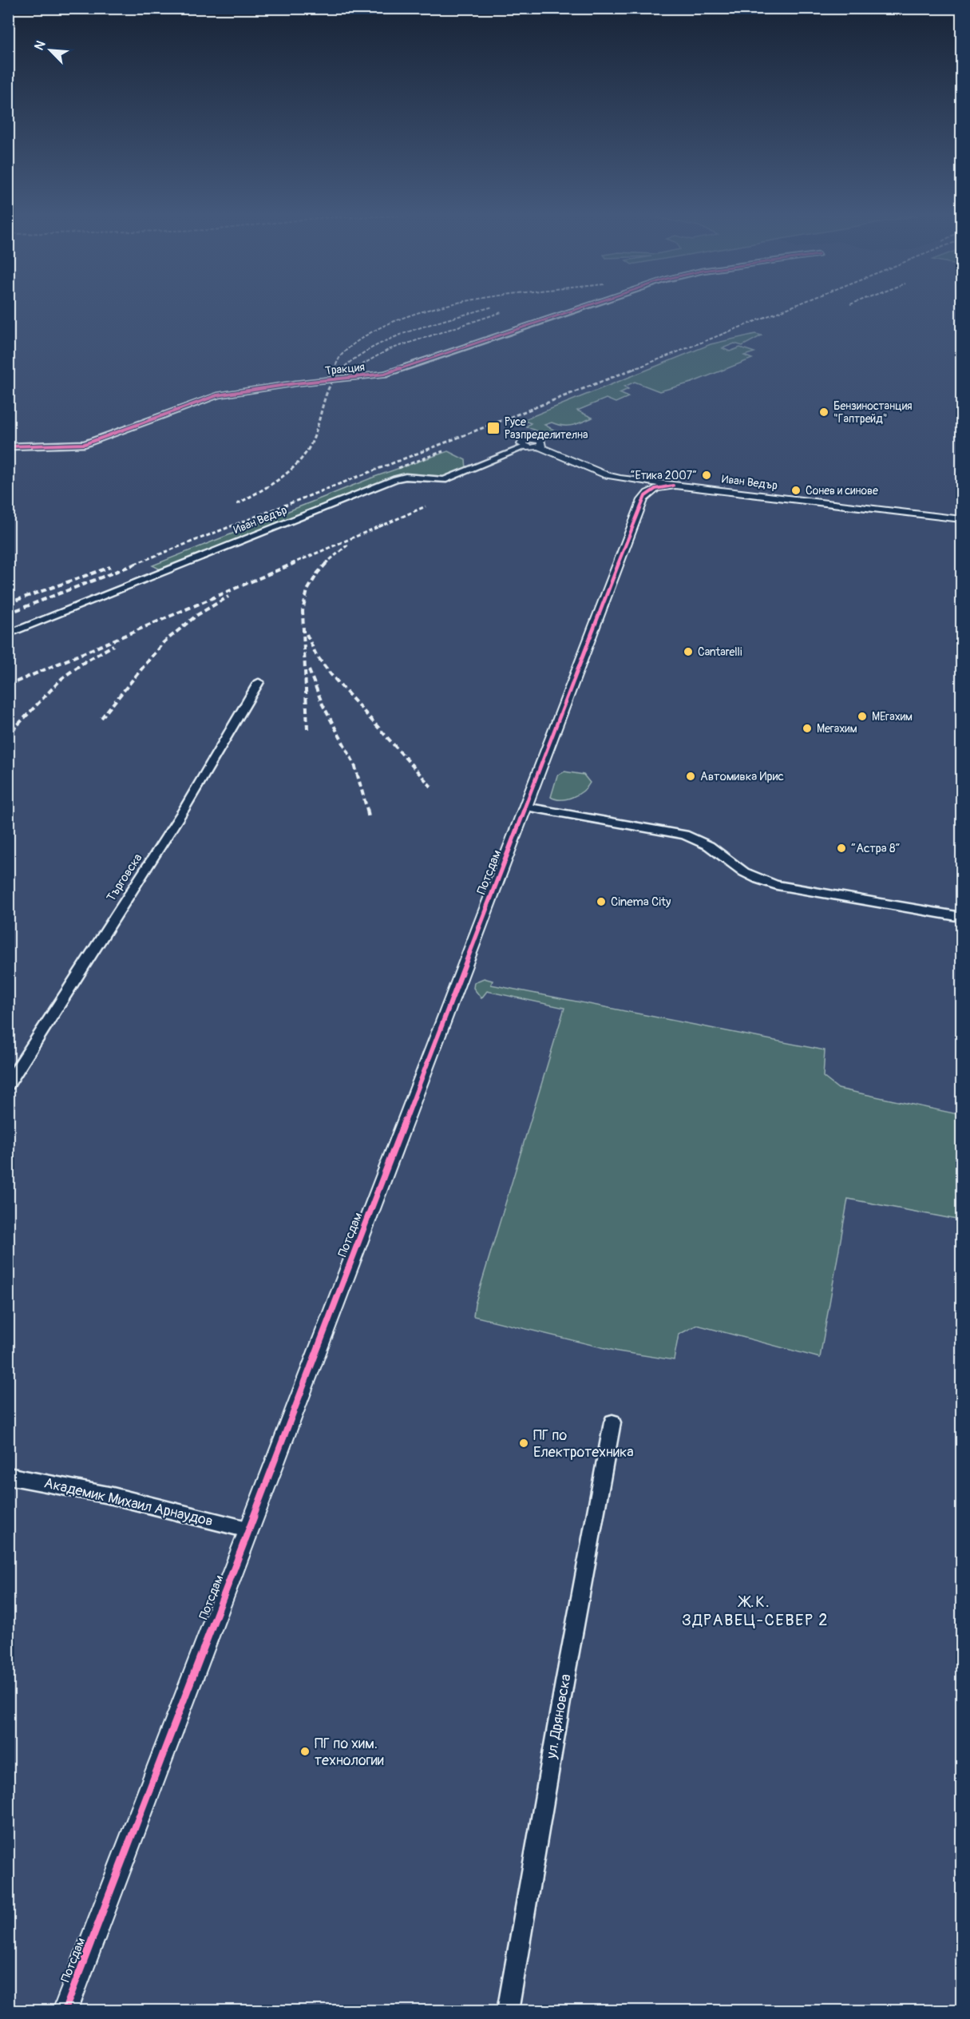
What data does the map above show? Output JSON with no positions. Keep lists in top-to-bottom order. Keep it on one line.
{"streets":{"street":["Тракция","Иван Ведър","Потсдам","Търговска","Академик Михаил Арнаудов","ул. Дряновска"]},"crossings":[["Потсдам","Академик Михаил Арнаудов"]],"districts":["Ж.К. ЗДРАВЕЦ-СЕВЕР 2"],"places":{"other":["Бензиностанция \"Гаптрейд\"","“Етика 2007“","Сонев и синове","Cantarelli","МЕгахим","Мегахим","Автомивка Ирис","“Астра 8“","Cinema City","ПГ по Електротехника","ПГ по хим. технологии"],"transit":["Русе Разпределителна"]},"north":"top left"}
